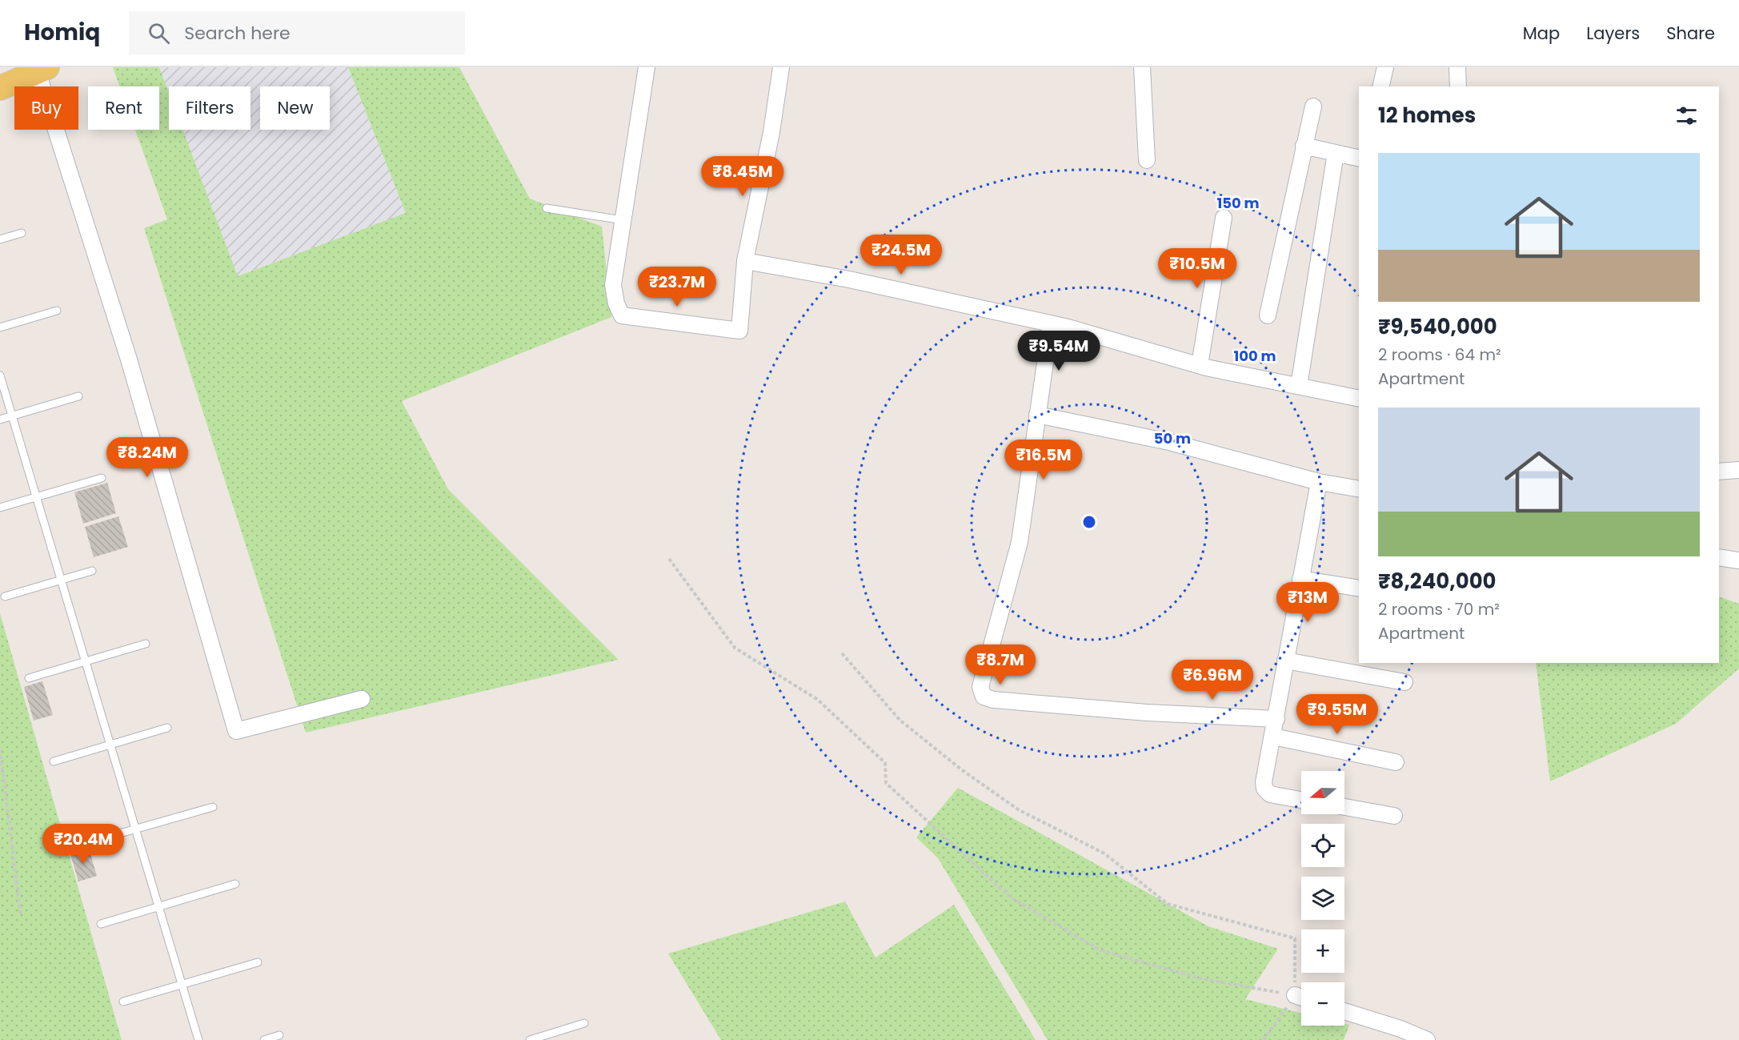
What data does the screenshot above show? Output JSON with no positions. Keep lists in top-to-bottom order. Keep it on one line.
{"north":"left","page":{"header":"Homiq","search":"Search here","nav":["Map","Layers","Share"],"chip":["Buy","Rent","Filters","New"],"heading":"12 homes","list":[{"name":"₹9,540,000","note":"2 rooms · 64 m² · Apartment"},{"name":"₹8,240,000","note":"2 rooms · 70 m² · Apartment"}],"price":["₹8.45M","₹24.5M","₹10.5M","₹23.7M","₹9.54M","₹8.24M","₹16.5M","₹13M","₹8.7M","₹6.96M","₹9.55M","₹20.4M"],"map_buttons":["+","−"]},"rings":["150 m","100 m","50 m"]}
